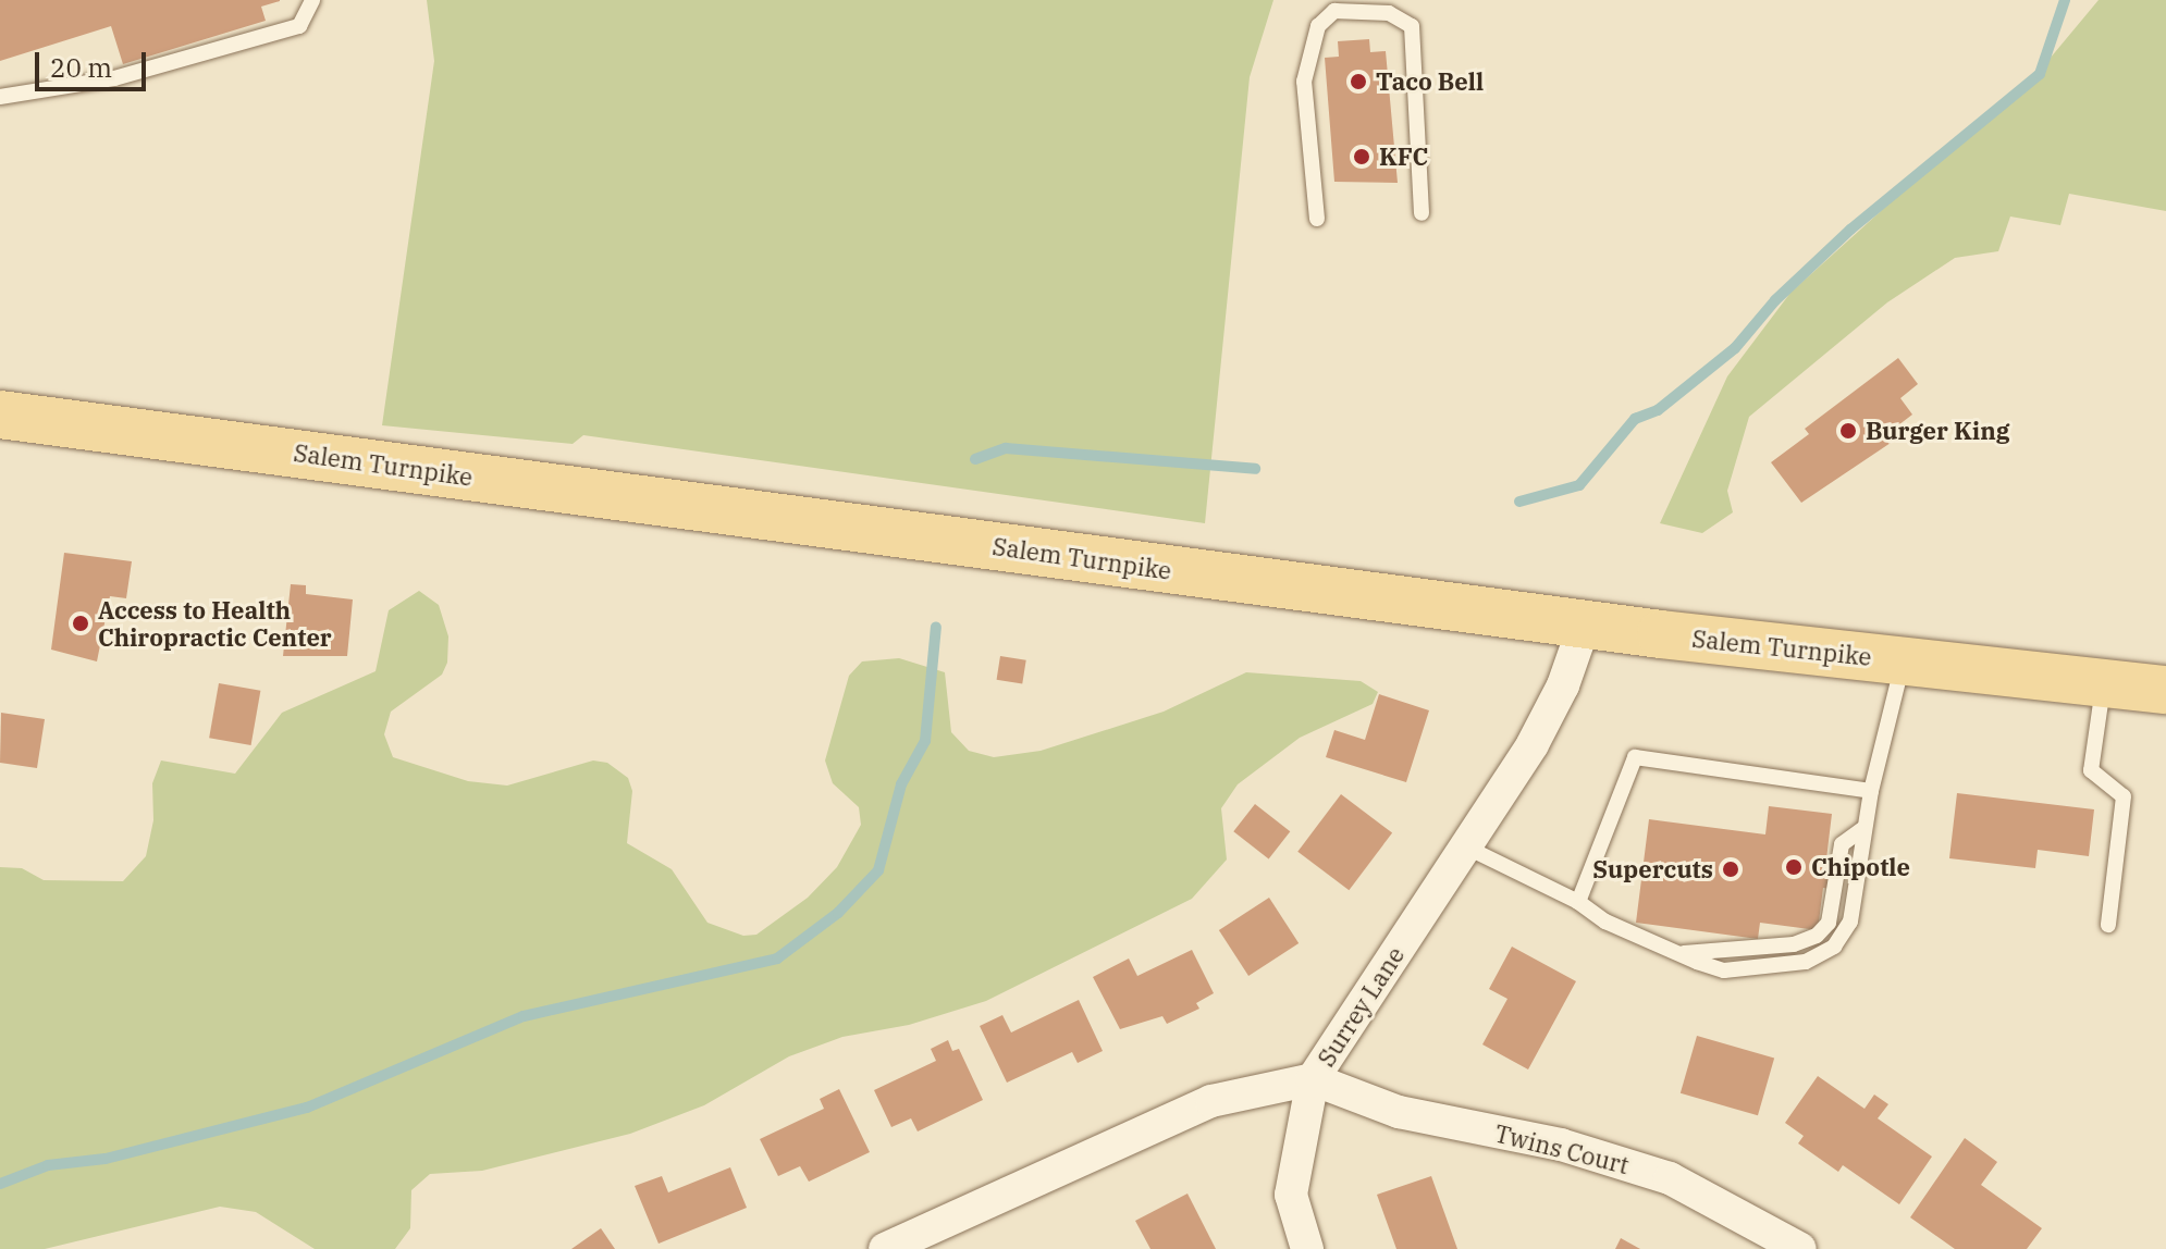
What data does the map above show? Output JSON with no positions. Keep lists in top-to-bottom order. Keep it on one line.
{"streets":{"main road":["Salem Turnpike"],"street":["Surrey Lane","Twins Court"]},"crossings":[["Salem Turnpike","Surrey Lane"],["Surrey Lane","Twins Court"]],"places":["Taco Bell","KFC","Burger King","Access to Health Chiropractic Center","Chipotle","Supercuts"],"scale_bar":"20 m"}
